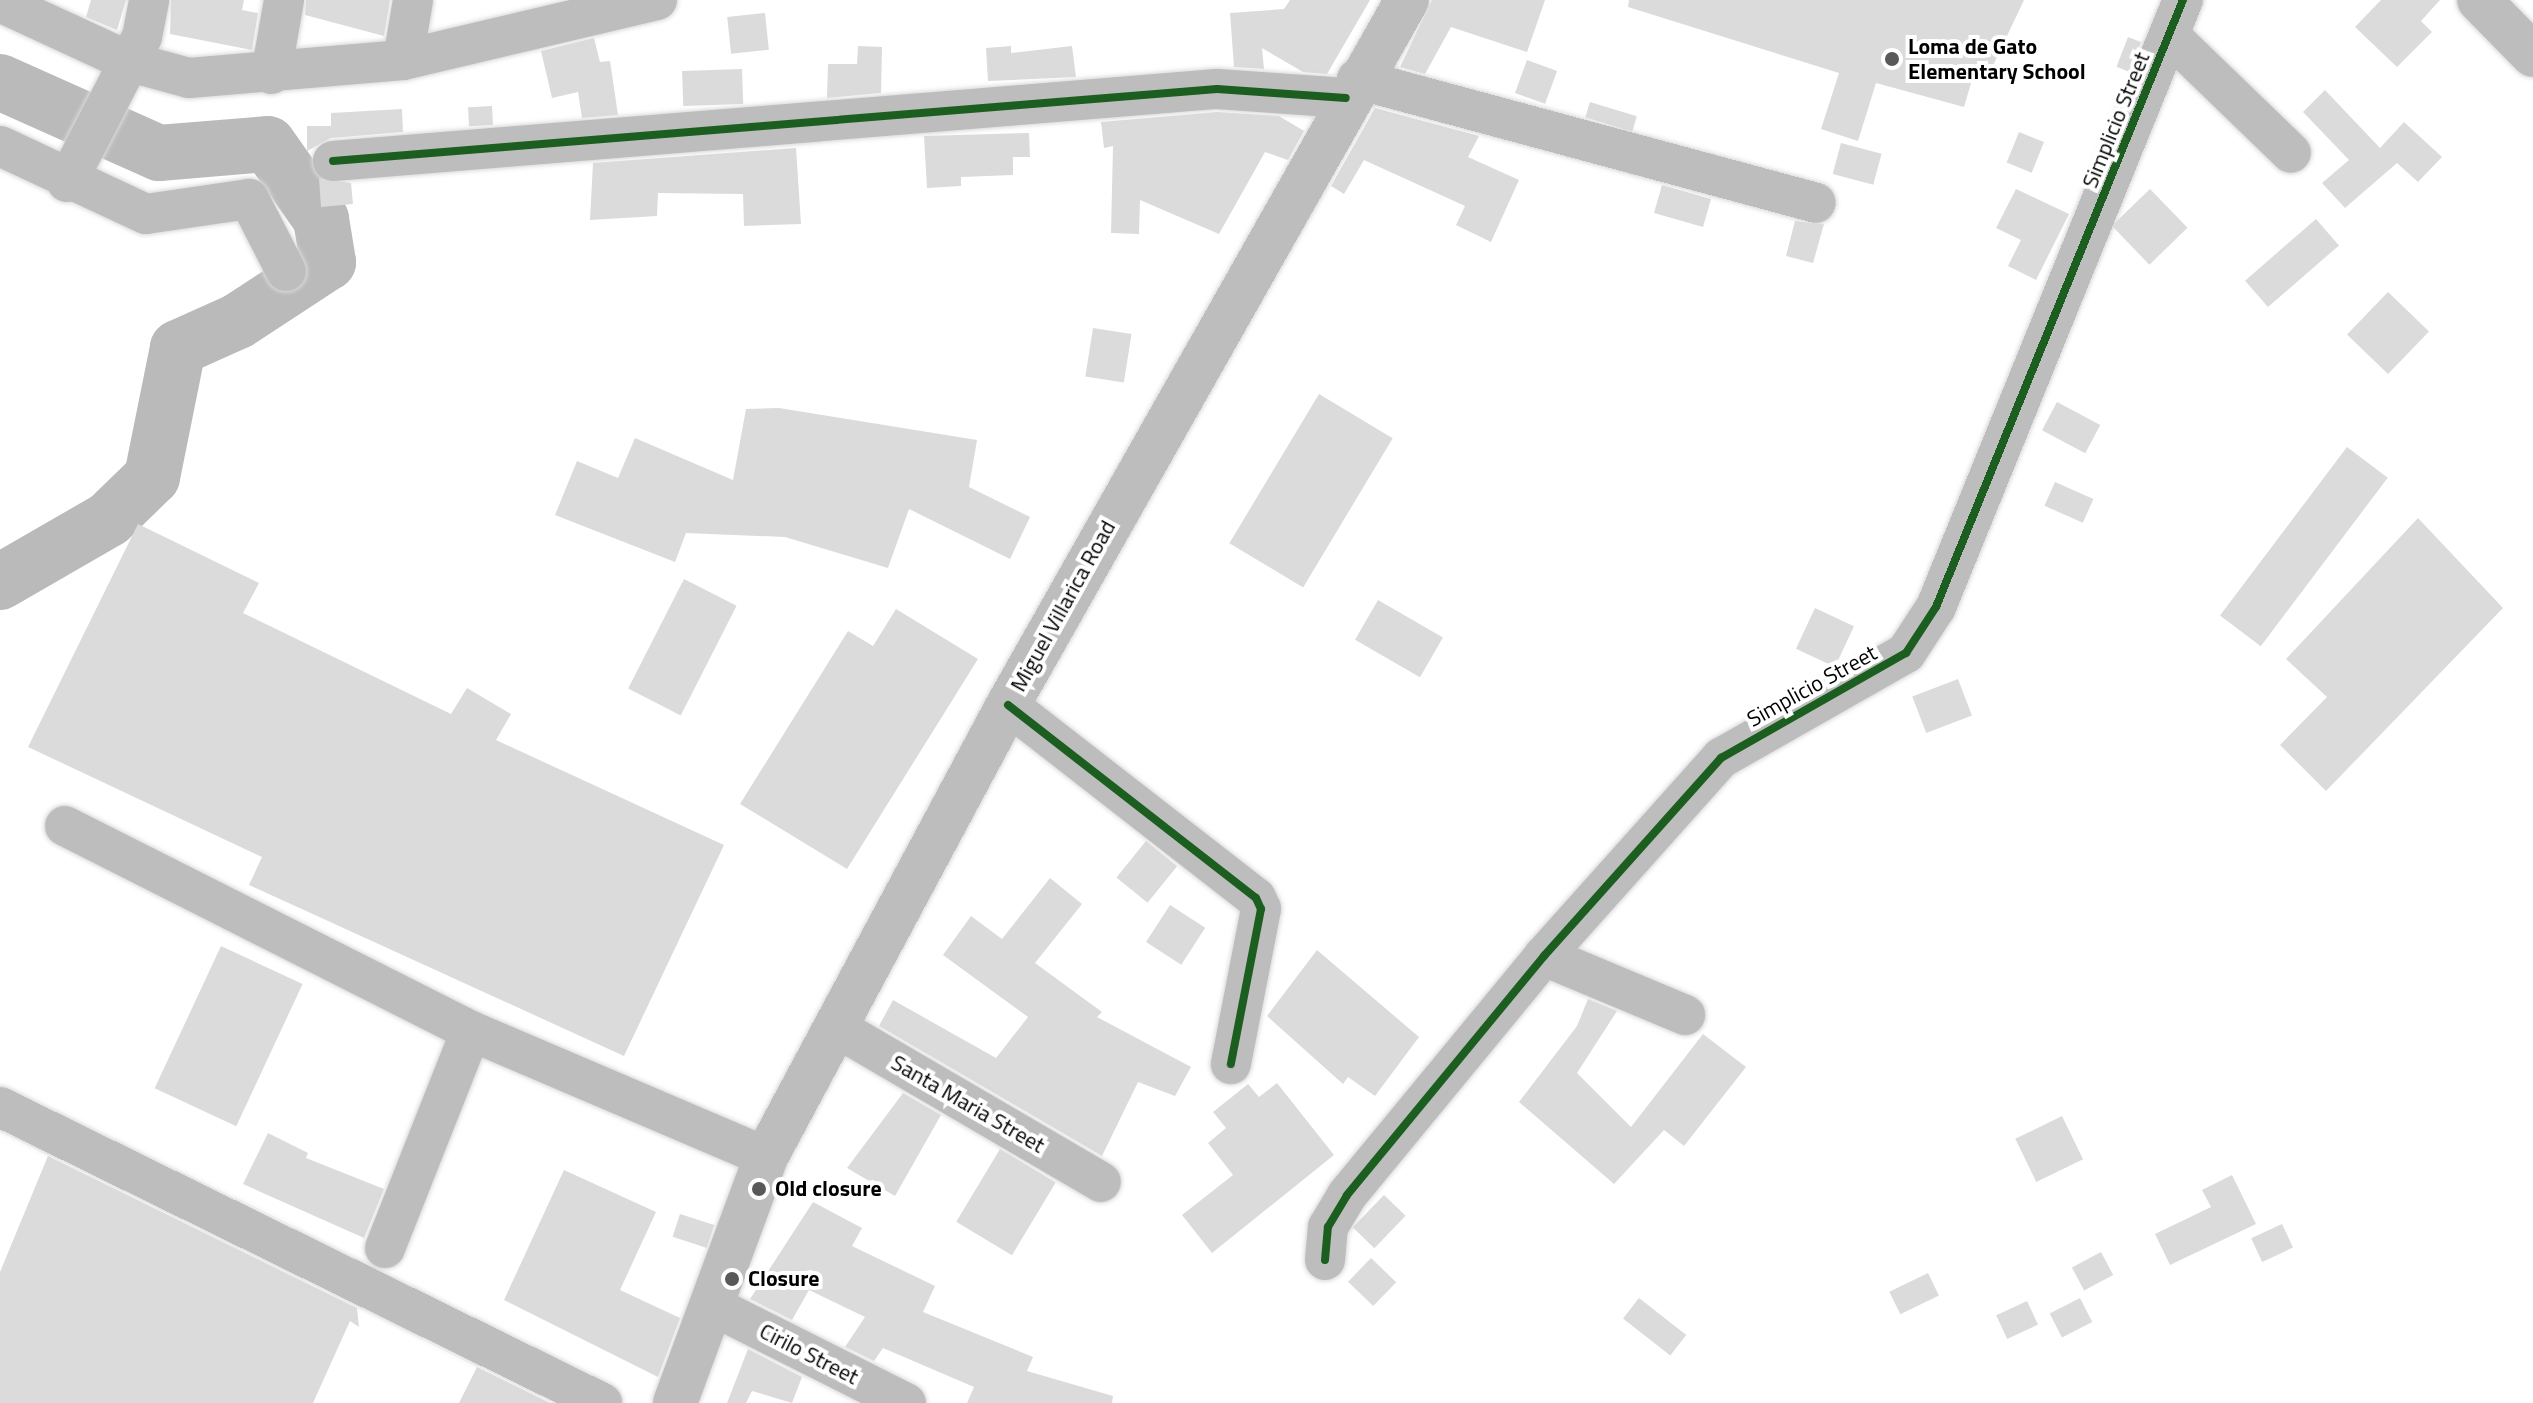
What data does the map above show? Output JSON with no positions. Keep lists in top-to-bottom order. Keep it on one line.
{"streets":{"main road":["Miguel Villarica Road"],"street":["Simplicio Street","Santa Maria Street","Cirilo Street"]},"crossings":[["Miguel Villarica Road","Santa Maria Street"],["Miguel Villarica Road","Cirilo Street"]],"places":["Loma de Gato Elementary School","Old closure","Closure"]}
